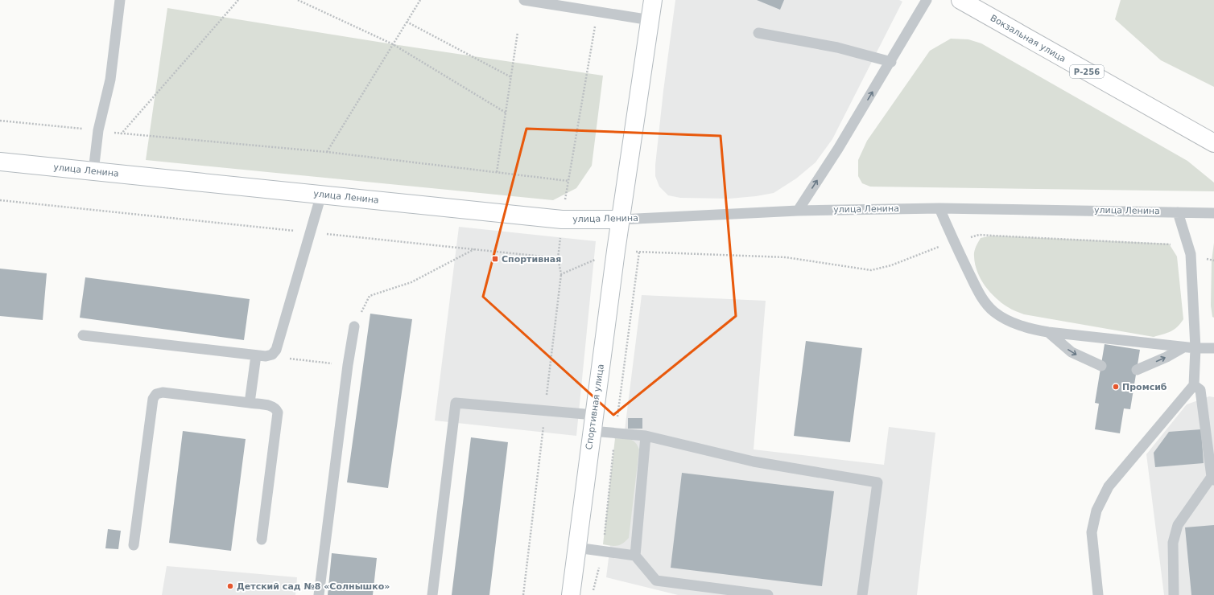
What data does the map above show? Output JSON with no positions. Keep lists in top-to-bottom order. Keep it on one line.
{"streets":{"main road":["Вокзальная улица","Р-256","улица Ленина","Спортивная улица"]},"crossings":[["улица Ленина","Спортивная улица"]],"places":{"transit":["Спортивная"],"other":["Промсиб","Детский сад №8 «Солнышко»"]}}
